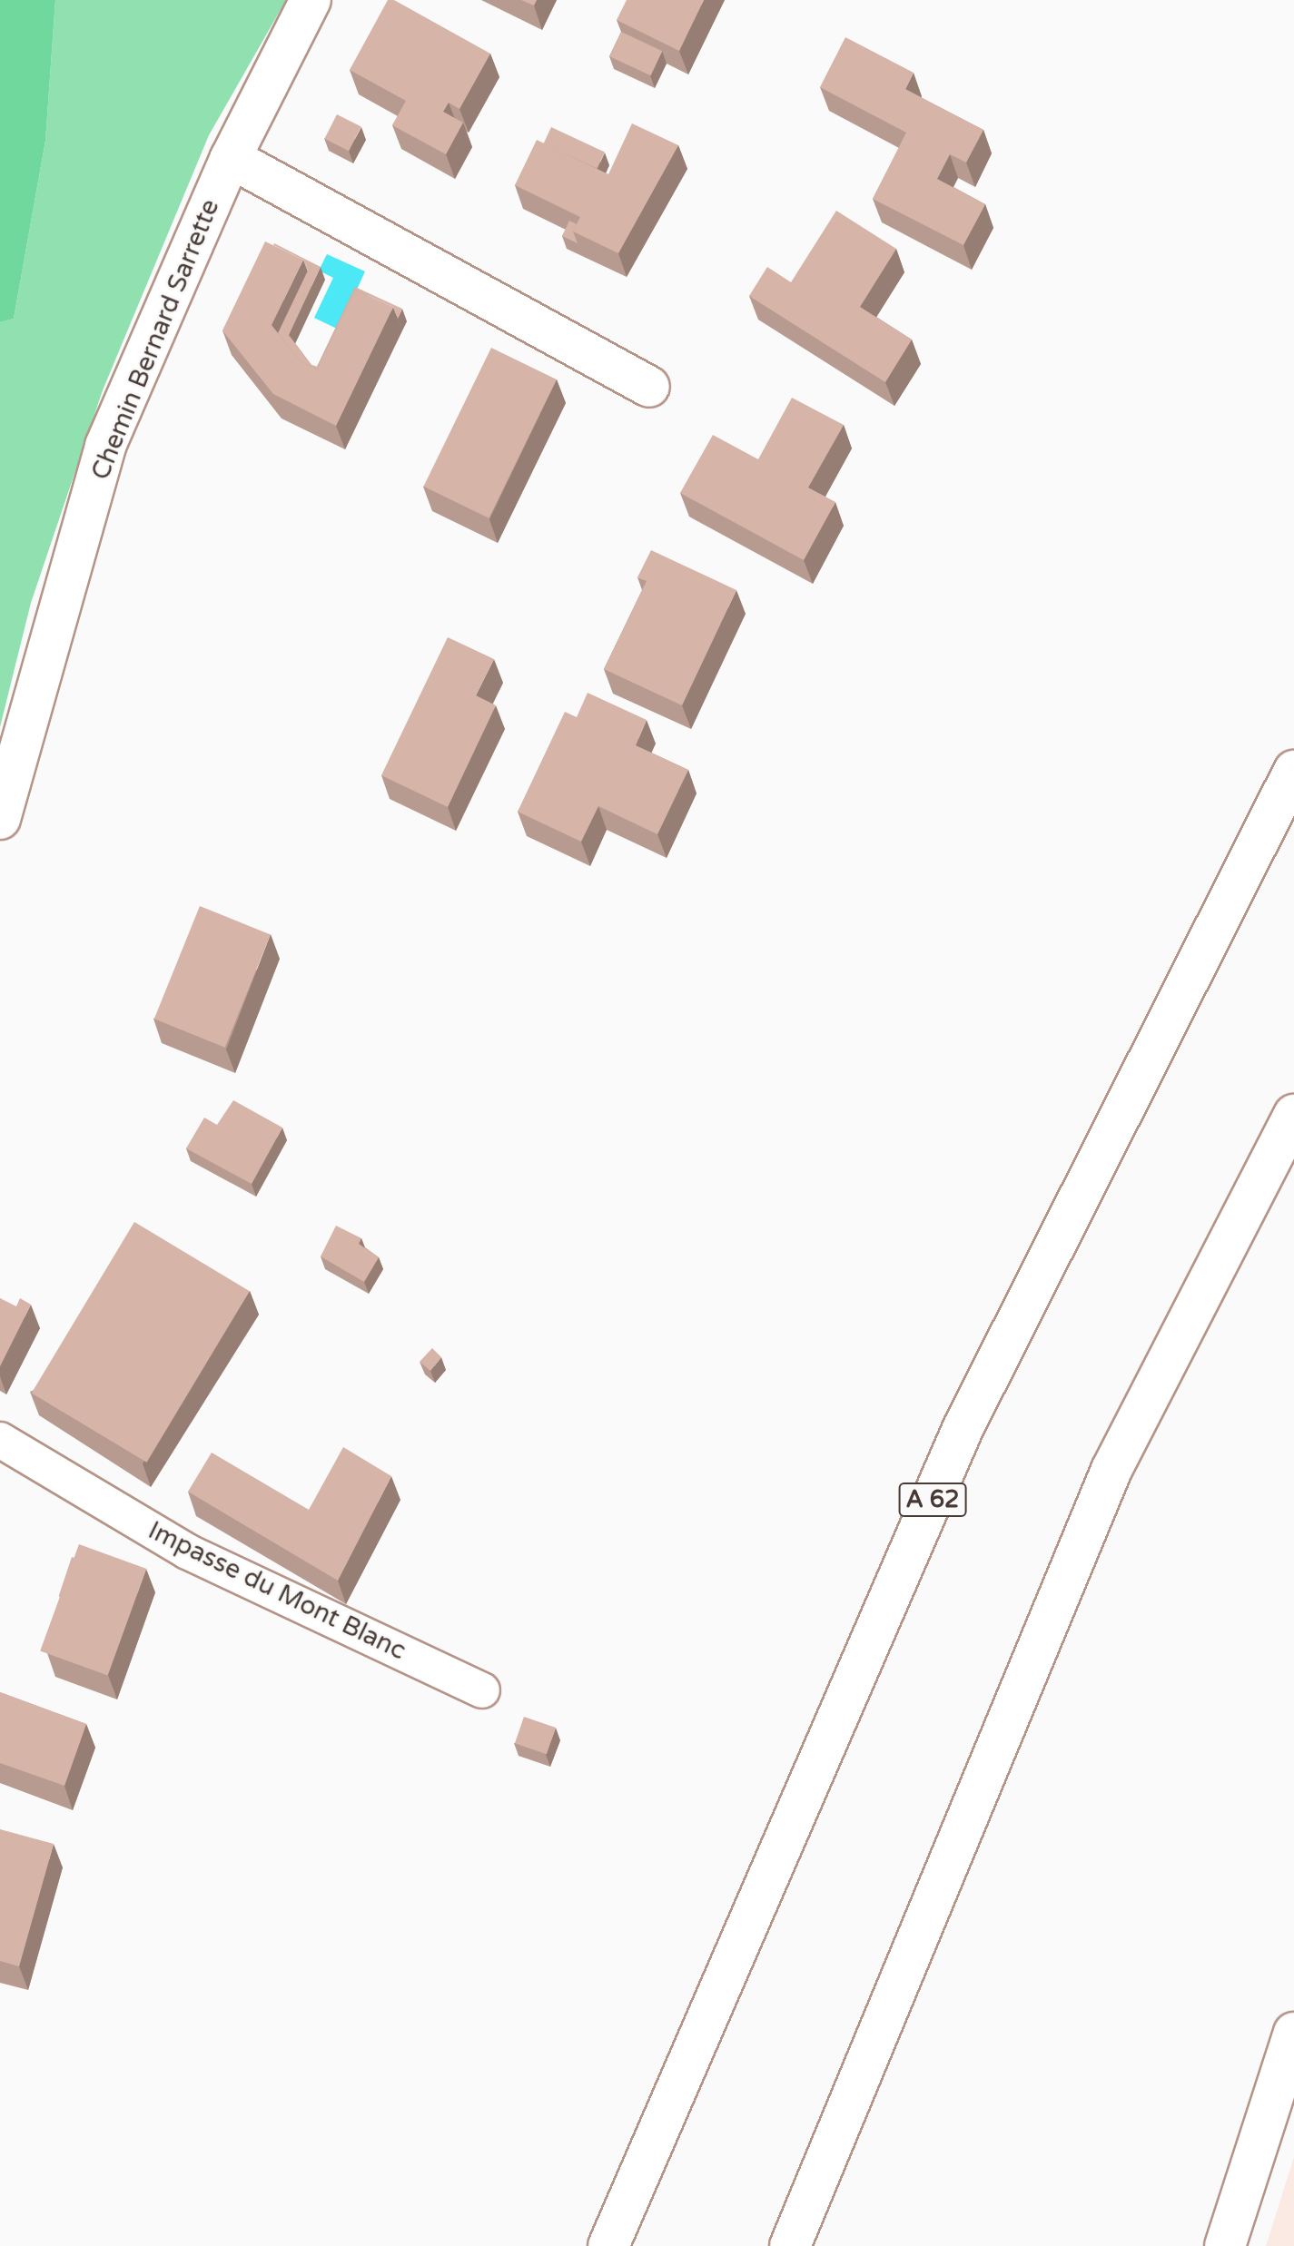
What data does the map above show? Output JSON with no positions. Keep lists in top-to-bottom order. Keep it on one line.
{"streets":{"main road":["Chemin Bernard Sarrette","A 62"],"lane":["Impasse du Mont Blanc"]}}
